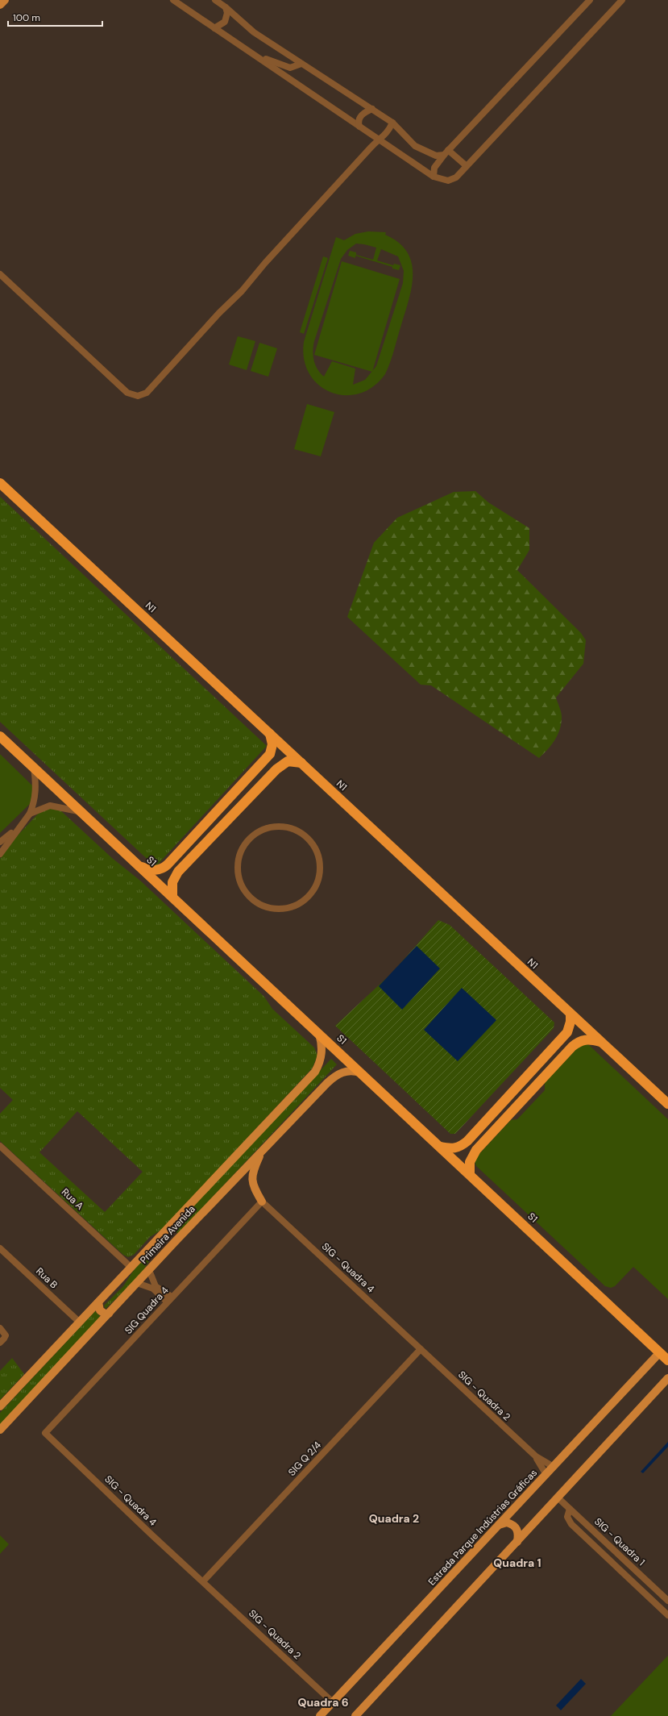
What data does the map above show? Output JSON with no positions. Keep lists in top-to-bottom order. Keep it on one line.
{"streets":{"highway":["N1","S1"],"main road":["Primeira Avenida","Estrada Parque Indústrias Gráficas"],"street":["Rua A","SIG - Quadra 4","Rua B","SIG Quadra 4","SIG - Quadra 2","SIG Q 2/4","SIG - Quadra 1"]},"crossings":[["S1","Primeira Avenida"],["S1","Estrada Parque Indústrias Gráficas"],["Rua A","Primeira Avenida"],["Primeira Avenida","Rua B"],["SIG - Quadra 4","SIG Quadra 4"],["SIG - Quadra 4","SIG - Quadra 2"],["SIG - Quadra 4","SIG Q 2/4"],["SIG - Quadra 2","SIG Q 2/4"],["SIG - Quadra 2","Estrada Parque Indústrias Gráficas"]],"districts":["Quadra 2","Quadra 1","Quadra 6"],"scale_bar":"100 m"}
